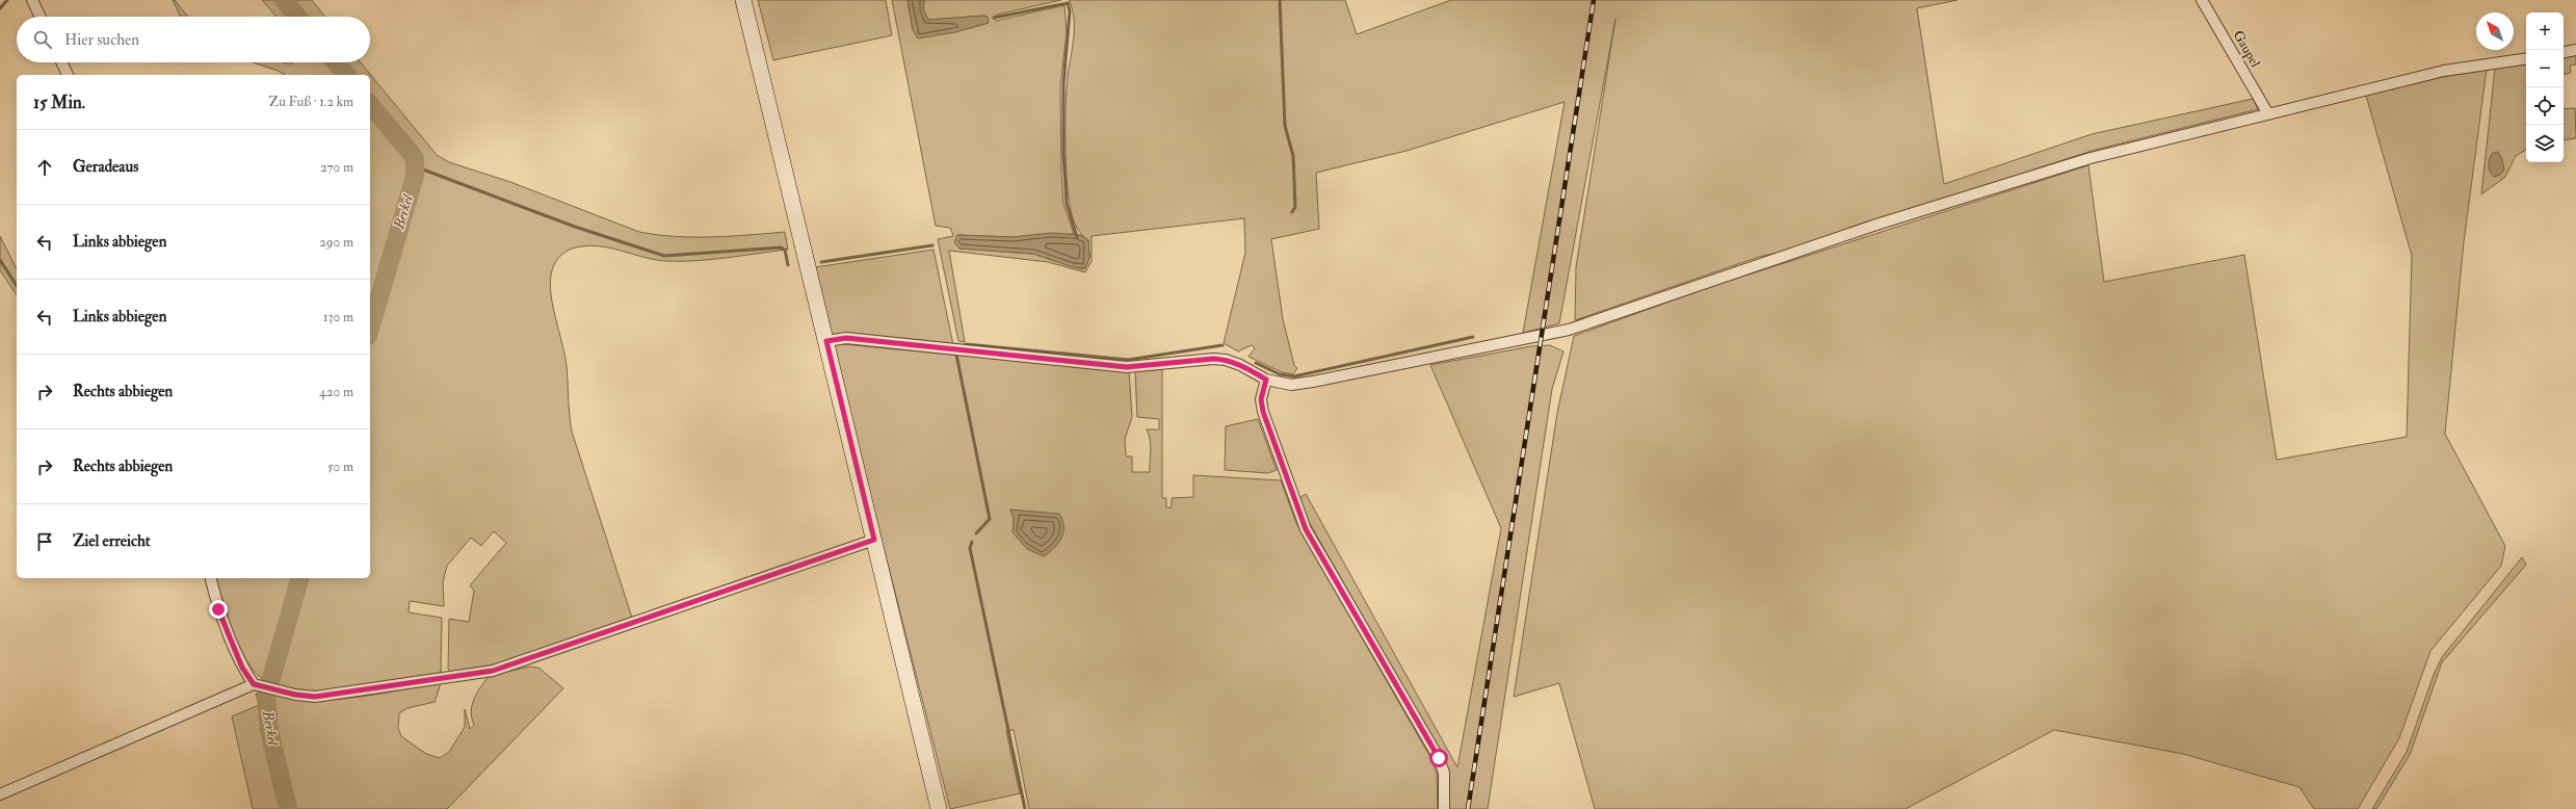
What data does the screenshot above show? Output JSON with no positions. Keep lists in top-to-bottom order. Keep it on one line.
{"streets":{"street":["Gaupel"]},"water":["Berkel"],"north":"top left","page":{"map_buttons":["+","−"],"search":"Hier suchen","heading":["15 Min.","Zu Fuß · 1.2 km"],"list":[["Geradeaus","270 m"],["Links abbiegen","290 m"],["Links abbiegen","130 m"],["Rechts abbiegen","420 m"],["Rechts abbiegen","50 m"],"Ziel erreicht"]}}
